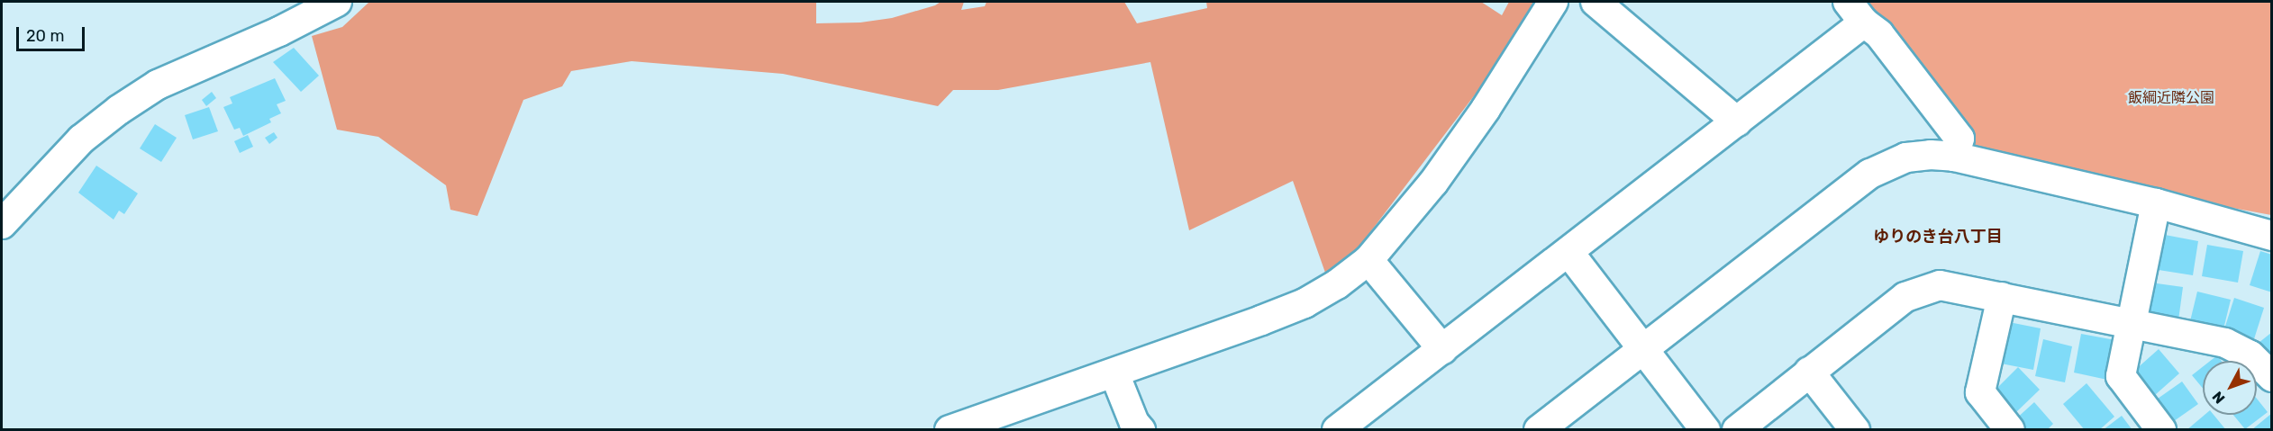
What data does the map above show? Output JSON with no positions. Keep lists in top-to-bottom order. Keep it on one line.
{"districts":["ゆりのき台八丁目"],"parks":["飯綱近隣公園"],"scale_bar":"20 m","north":"bottom left"}
